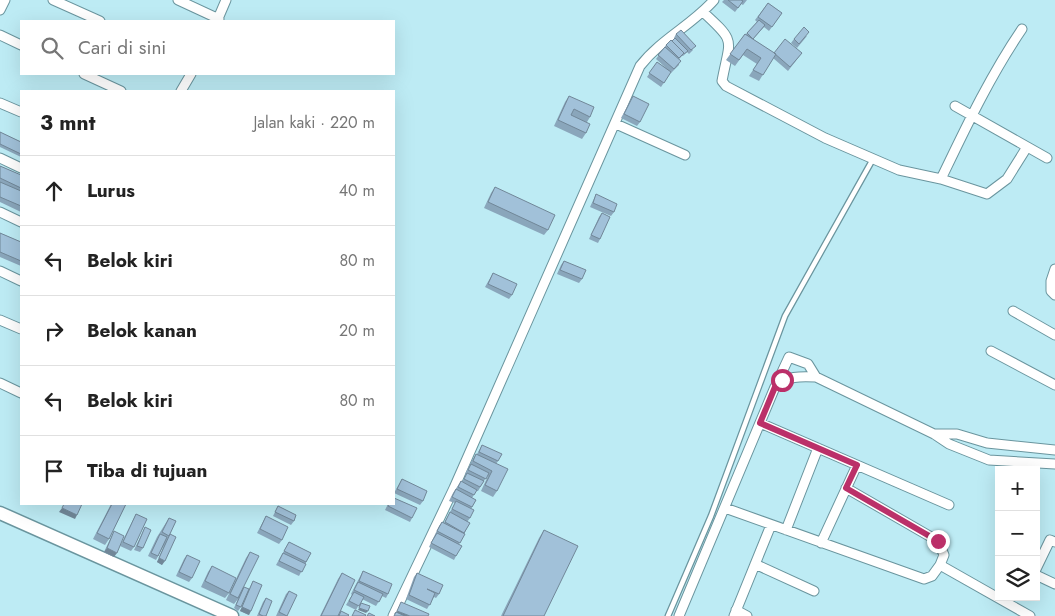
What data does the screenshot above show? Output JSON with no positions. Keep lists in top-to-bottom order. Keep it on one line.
{"page":{"search":"Cari di sini","heading":["3 mnt","Jalan kaki · 220 m"],"list":[["Lurus","40 m"],["Belok kiri","80 m"],["Belok kanan","20 m"],["Belok kiri","80 m"],"Tiba di tujuan"],"map_buttons":["+","−"]}}
